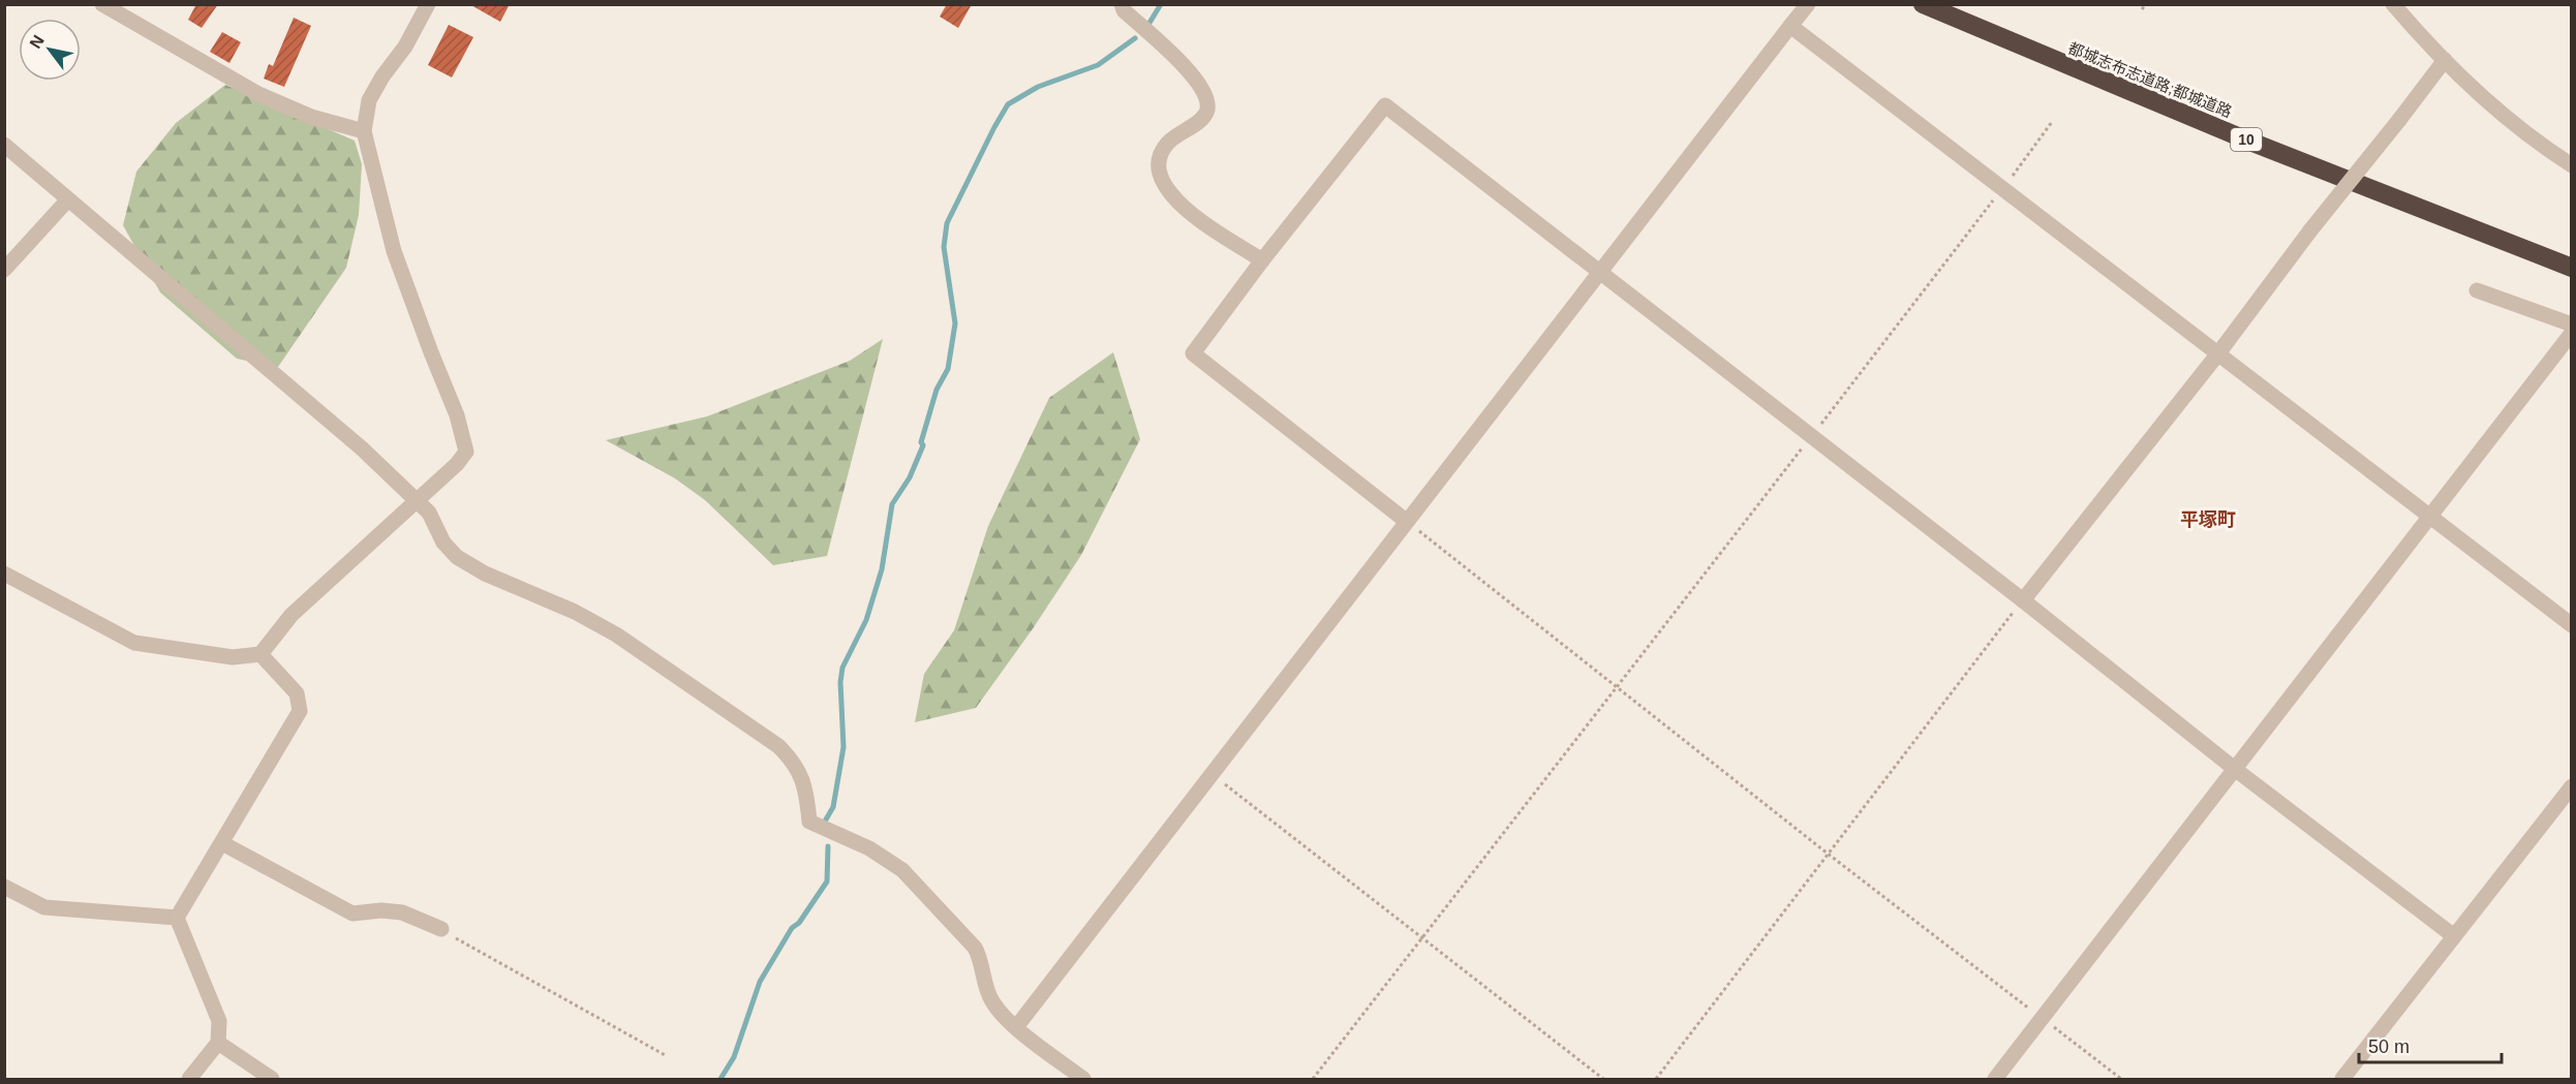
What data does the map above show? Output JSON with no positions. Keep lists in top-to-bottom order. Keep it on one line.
{"streets":{"highway":["都城志布志道路;都城道路","10"]},"districts":["平塚町"],"scale_bar":"50 m","north":"top left"}
